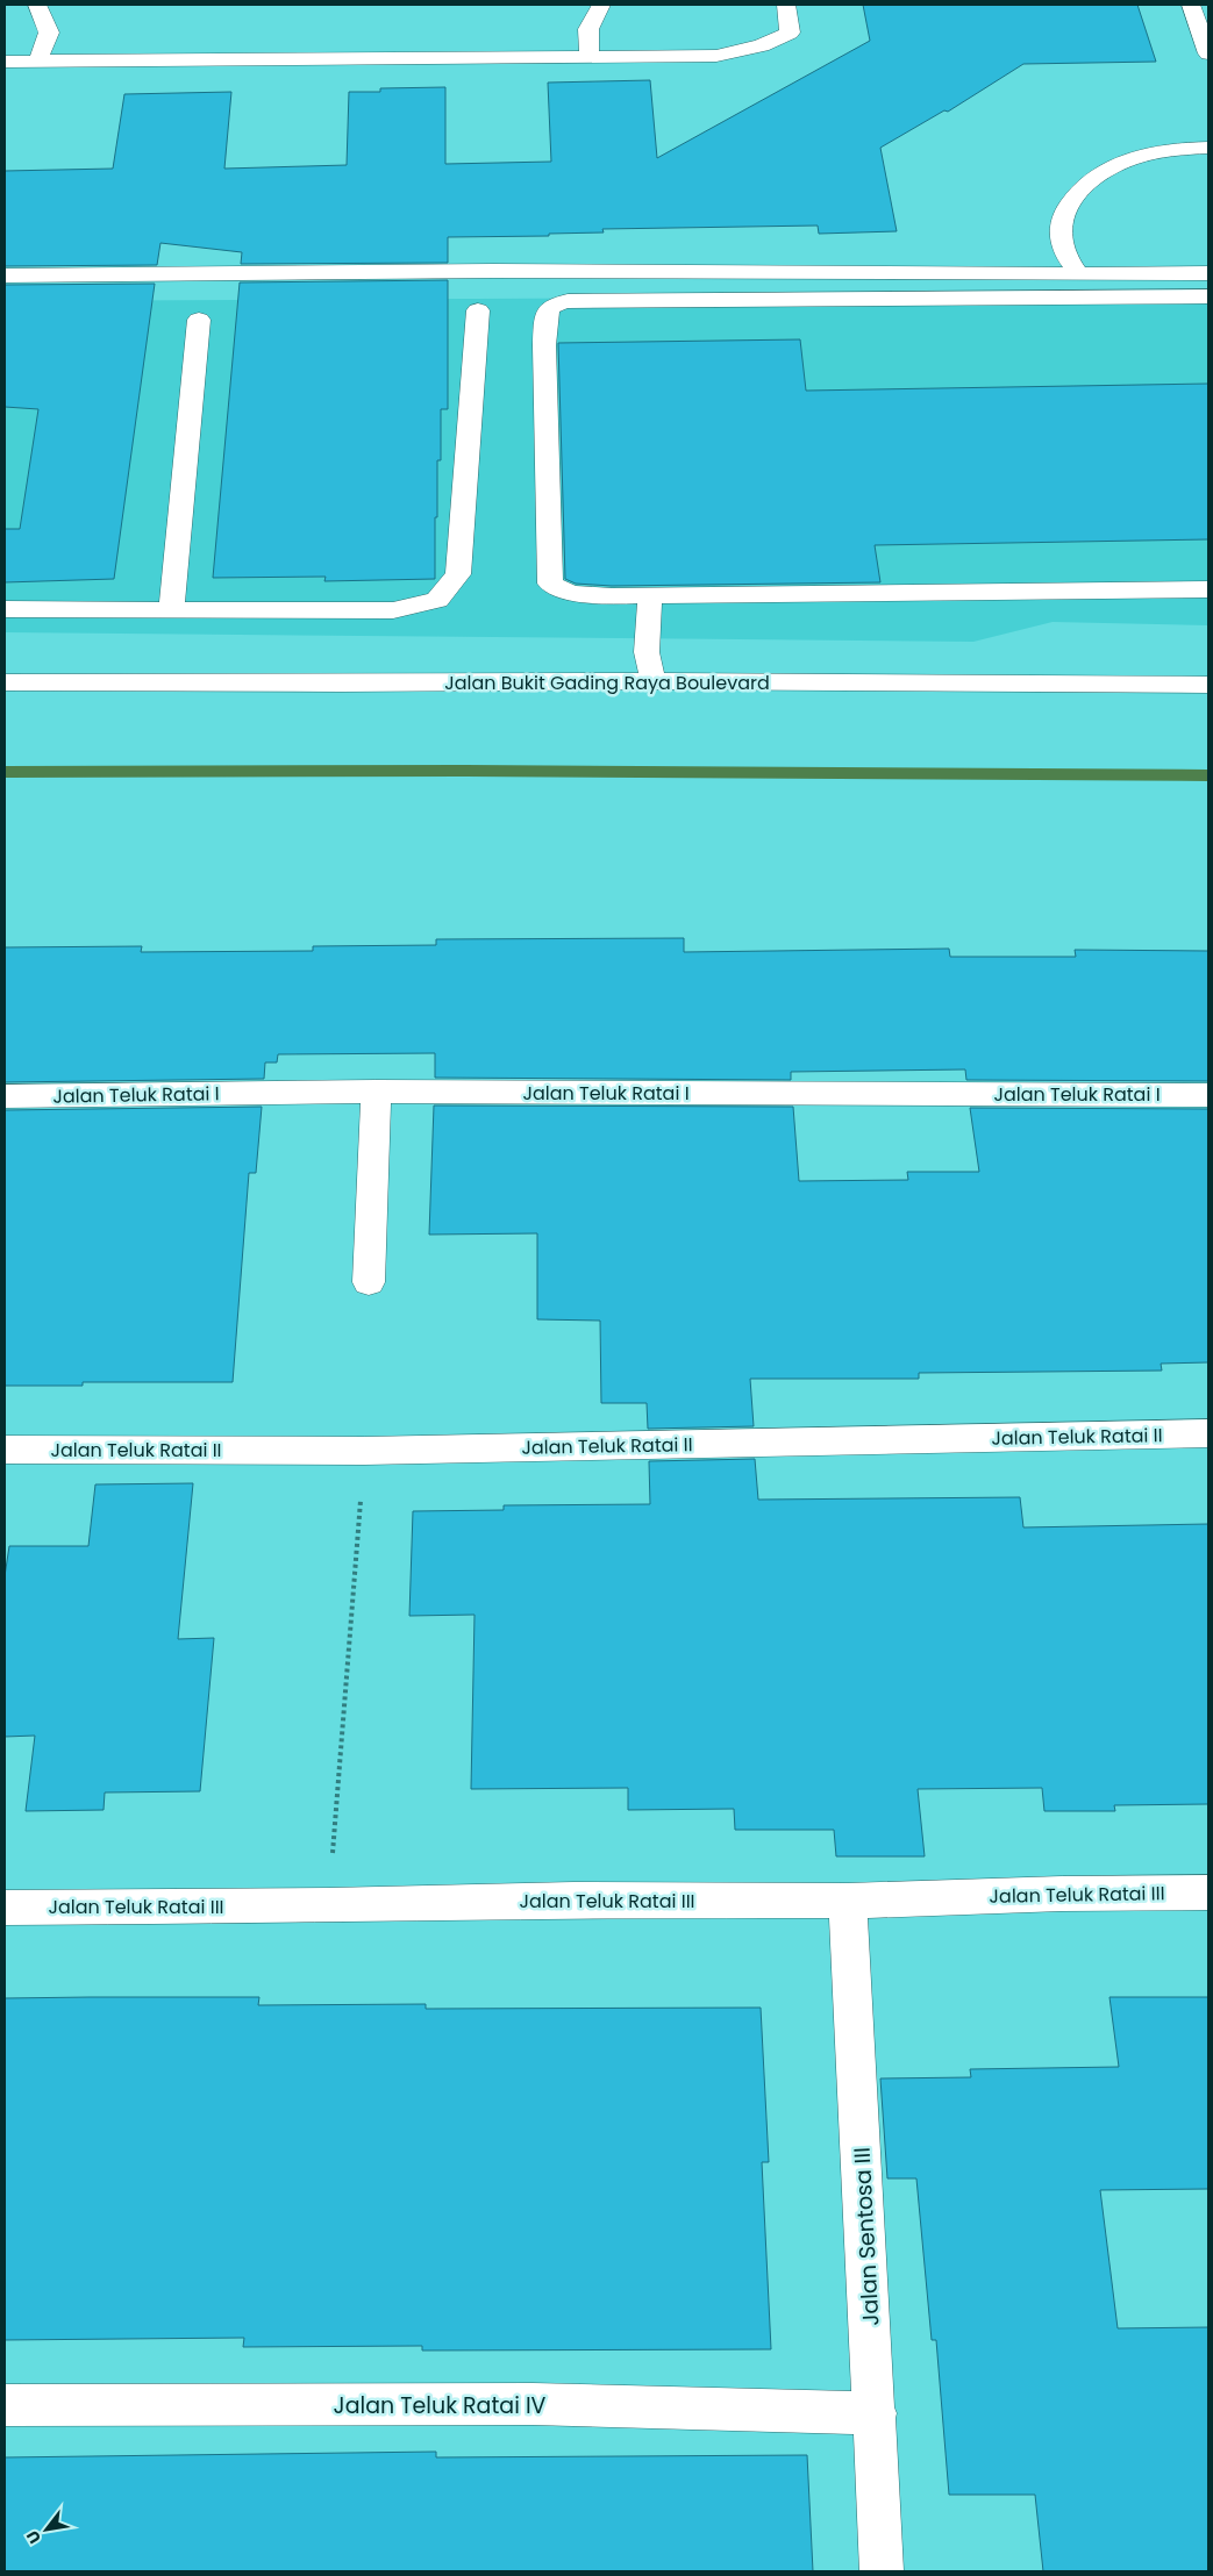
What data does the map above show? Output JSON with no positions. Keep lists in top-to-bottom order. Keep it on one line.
{"streets":{"street":["Jalan Bukit Gading Raya Boulevard","Jalan Teluk Ratai I","Jalan Teluk Ratai II","Jalan Teluk Ratai III","Jalan Sentosa III","Jalan Teluk Ratai IV"]},"crossings":[["Jalan Teluk Ratai III","Jalan Sentosa III"],["Jalan Sentosa III","Jalan Teluk Ratai IV"]],"north":"bottom left"}
